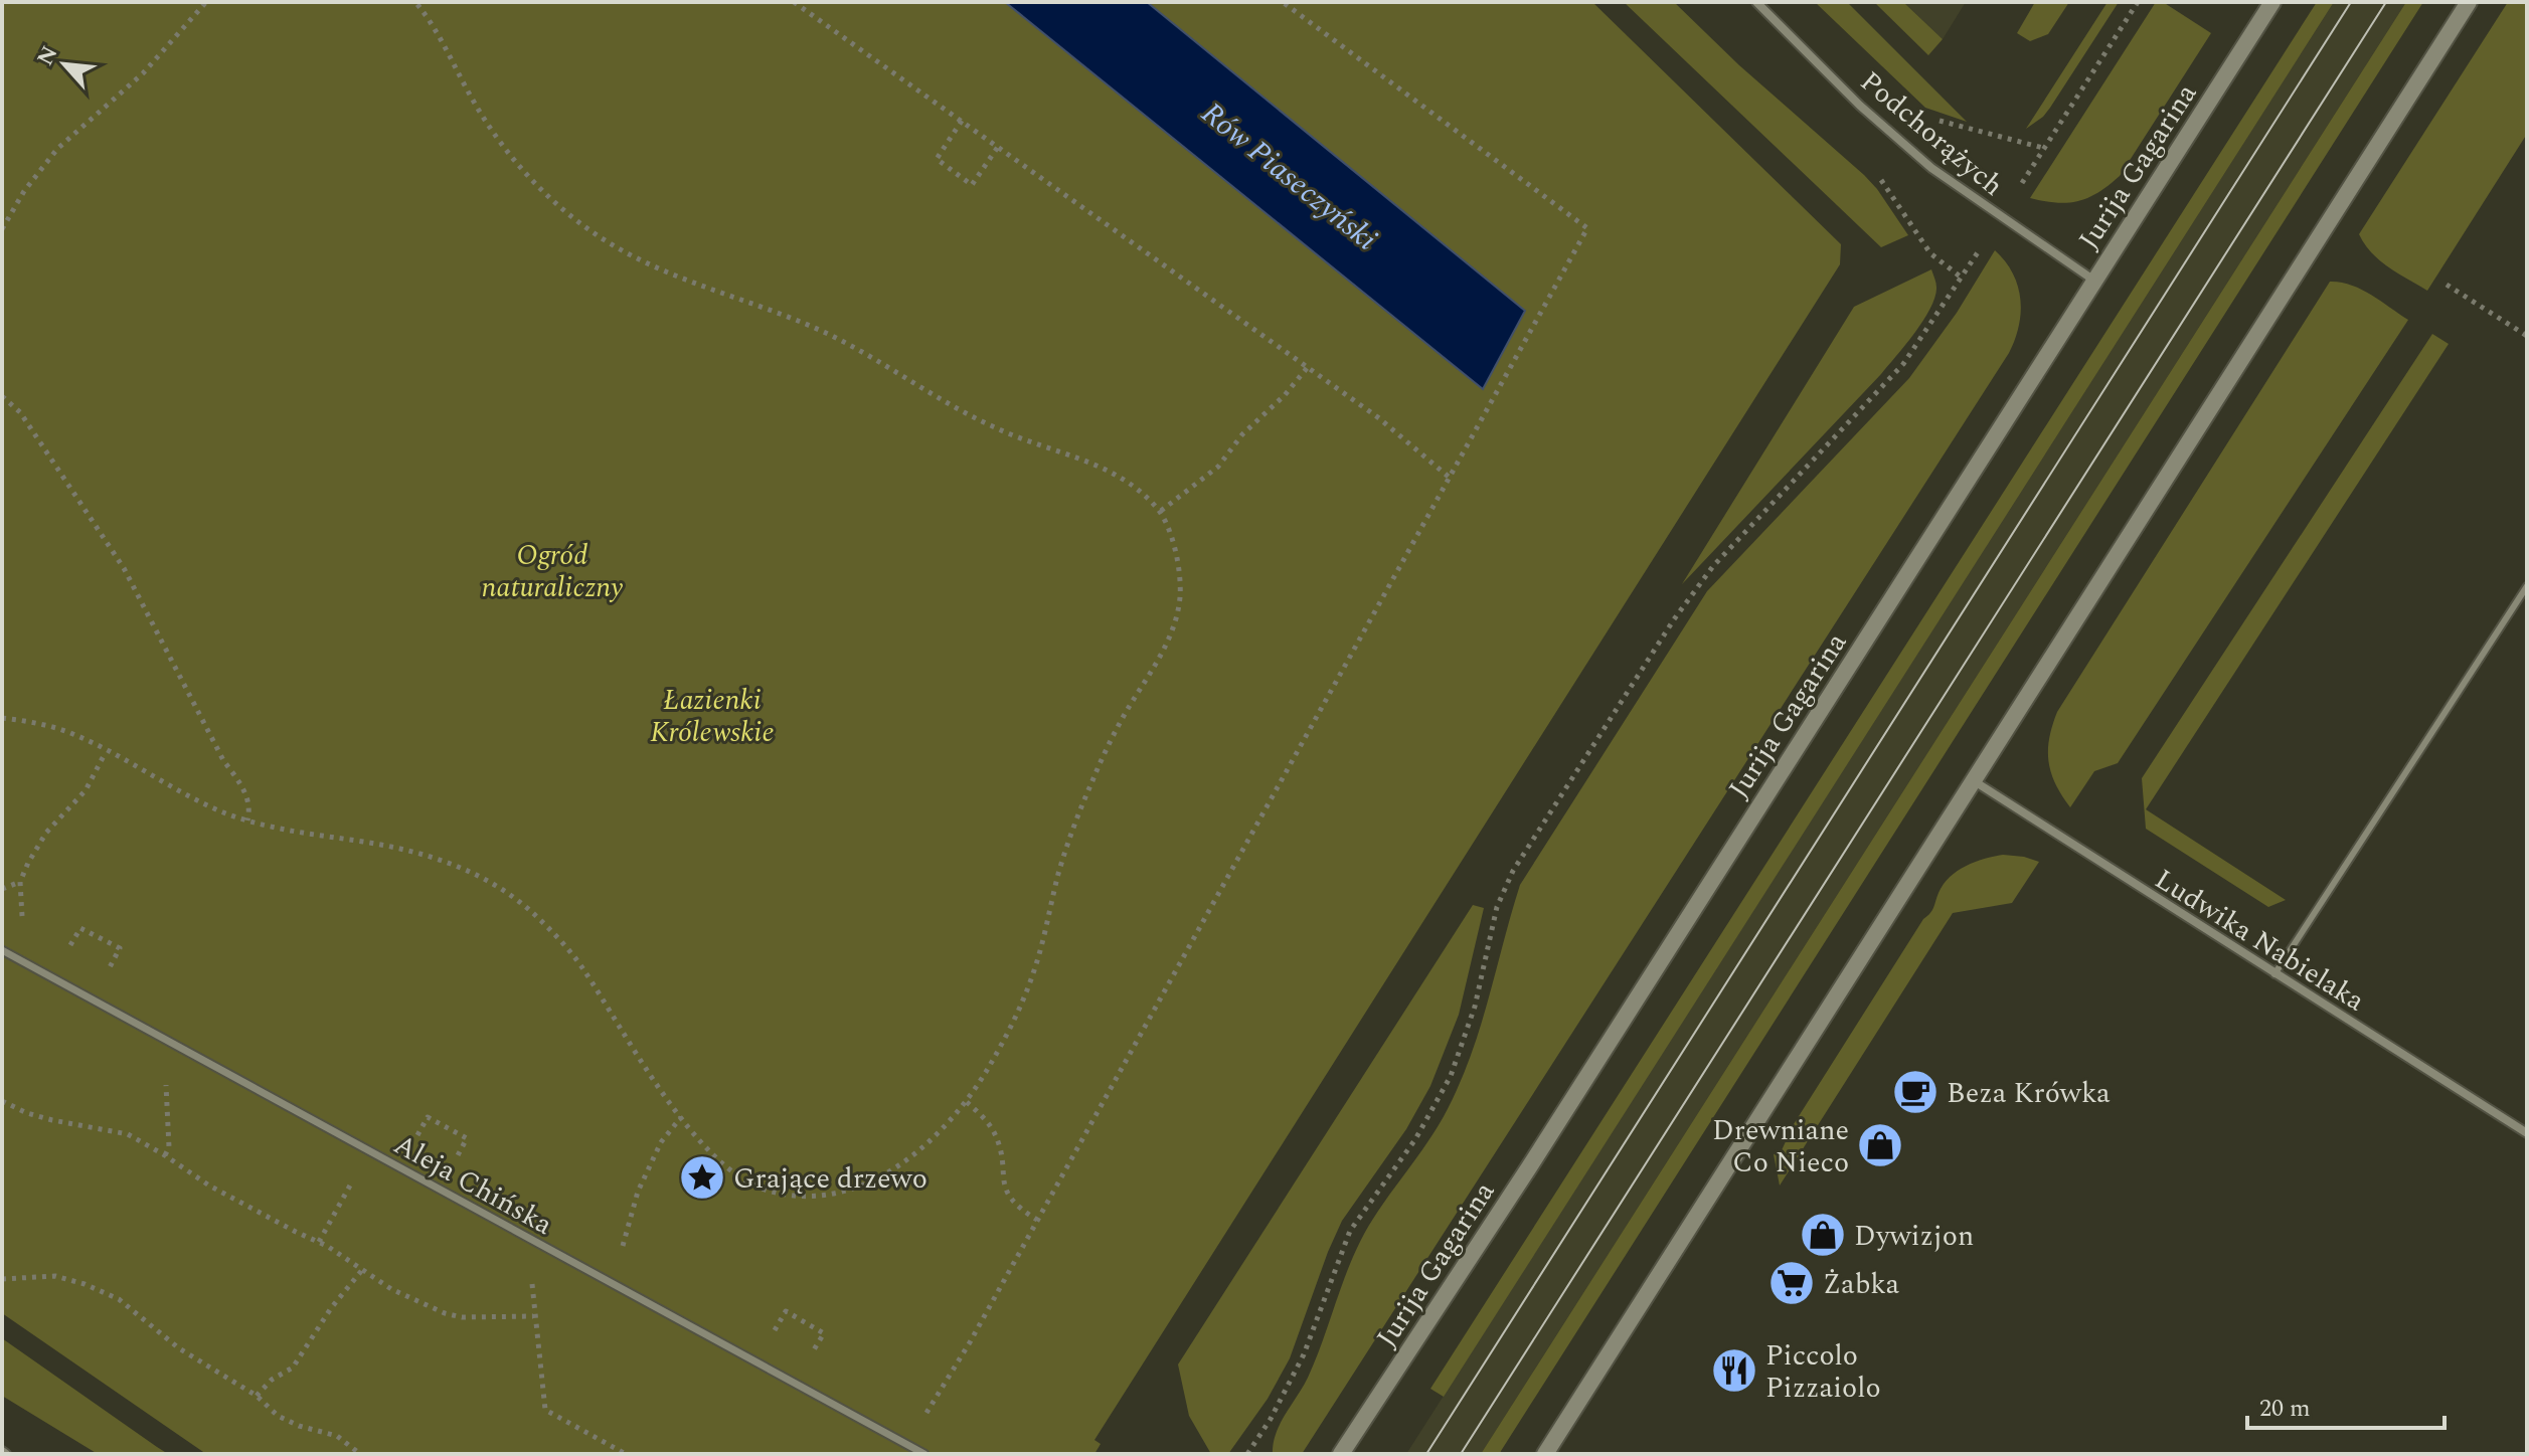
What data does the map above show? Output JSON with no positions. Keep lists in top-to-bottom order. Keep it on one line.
{"streets":{"main road":["Jurija Gagarina"],"street":["Podchorążych","Ludwika Nabielaka","Aleja Chińska"]},"crossings":[["Podchorążych","Jurija Gagarina"]],"water":["Rów Piaseczyński"],"parks":["Ogród naturaliczny","Łazienki Królewskie"],"places":{"cafe":["Beza Krówka"],"shop":["Drewniane Co Nieco","Dywizjon"],"place":["Grające drzewo"],"supermarket":["Żabka"],"restaurant":["Piccolo Pizzaiolo"]},"scale_bar":"20 m","north":"top left"}
